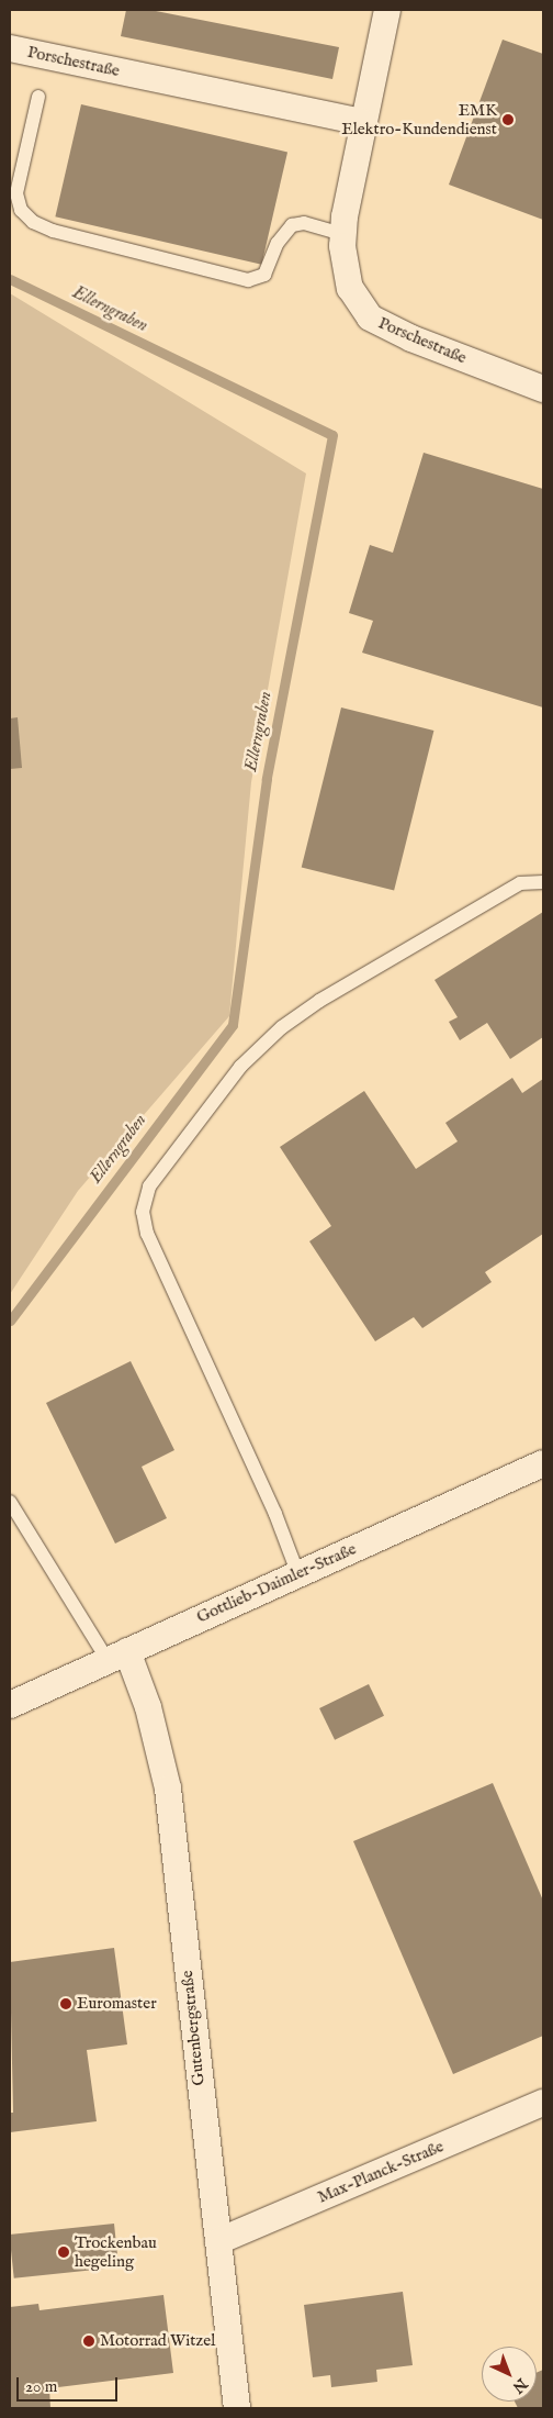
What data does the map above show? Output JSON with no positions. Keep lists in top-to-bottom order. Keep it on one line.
{"streets":{"street":["Porschestraße","Gottlieb-Daimler-Straße","Gutenbergstraße","Max-Planck-Straße"]},"crossings":[["Gottlieb-Daimler-Straße","Gutenbergstraße"],["Gutenbergstraße","Max-Planck-Straße"]],"water":["Ellerngraben"],"places":["EMK Elektro-Kundendienst","Euromaster","Trockenbau hegeling","Motorrad Witzel"],"scale_bar":"20 m","north":"bottom right"}
